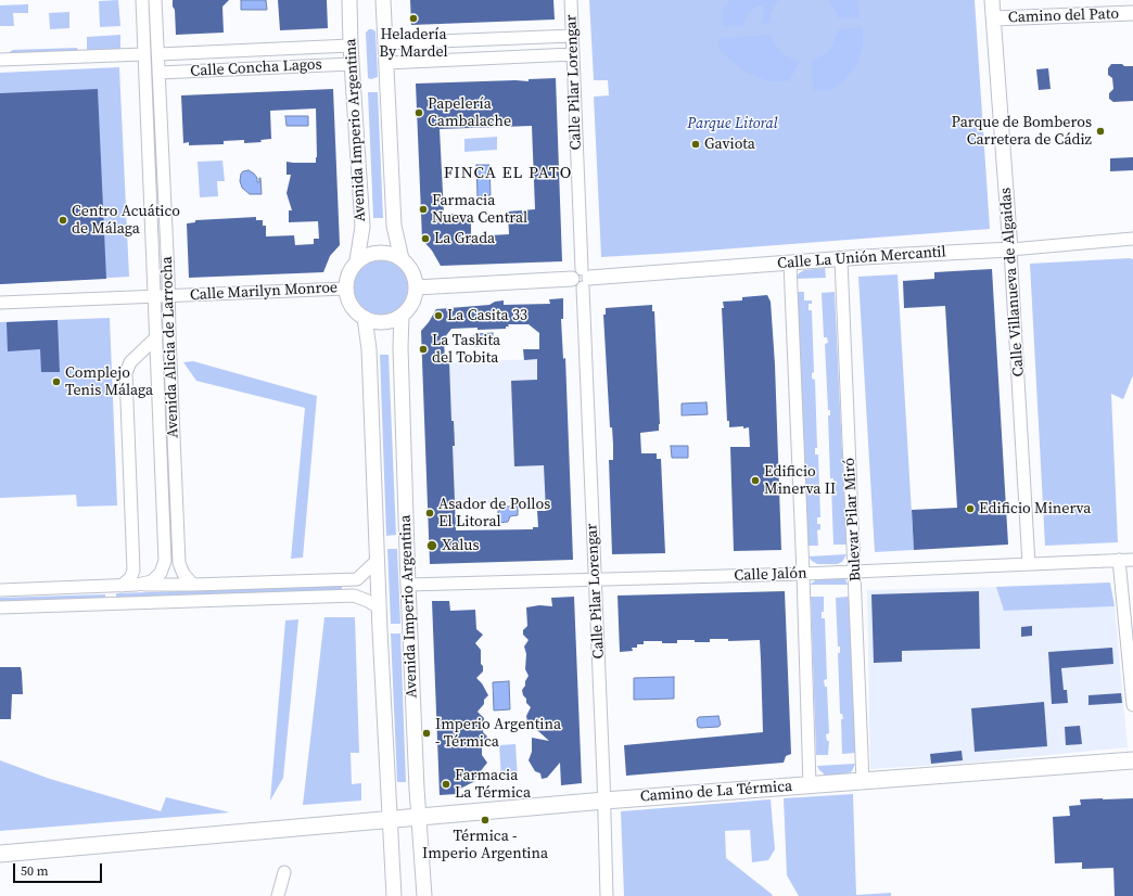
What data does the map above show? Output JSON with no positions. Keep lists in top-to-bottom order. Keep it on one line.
{"streets":{"main road":["Camino de La Térmica"],"street":["Camino del Pato","Calle Concha Lagos","Calle Pilar Lorengar","Avenida Imperio Argentina","Calle La Unión Mercantil","Calle Villanueva de Algaidas","Calle Marilyn Monroe","Avenida Alicia de Larrocha","Bulevar Pilar Miró","Calle Jalón"]},"crossings":[["Camino del Pato","Calle Villanueva de Algaidas"],["Calle Concha Lagos","Avenida Imperio Argentina"],["Calle Concha Lagos","Avenida Alicia de Larrocha"],["Calle Pilar Lorengar","Calle La Unión Mercantil"],["Calle Pilar Lorengar","Calle Jalón"],["Calle Pilar Lorengar","Camino de La Térmica"],["Avenida Imperio Argentina","Calle La Unión Mercantil"],["Avenida Imperio Argentina","Calle Marilyn Monroe"],["Avenida Imperio Argentina","Avenida Alicia de Larrocha"],["Avenida Imperio Argentina","Calle Jalón"],["Avenida Imperio Argentina","Camino de La Térmica"],["Calle La Unión Mercantil","Calle Villanueva de Algaidas"],["Calle La Unión Mercantil","Calle Marilyn Monroe"],["Calle La Unión Mercantil","Bulevar Pilar Miró"],["Calle Villanueva de Algaidas","Calle Jalón"],["Calle Marilyn Monroe","Avenida Alicia de Larrocha"],["Bulevar Pilar Miró","Calle Jalón"],["Bulevar Pilar Miró","Camino de La Térmica"]],"districts":["FINCA EL PATO"],"parks":["Parque Litoral"],"places":["Heladería By Mardel","Papelería Cambalache","Parque de Bomberos Carretera de Cádiz","Gaviota","Farmacia Nueva Central","Centro Acuático de Málaga","La Grada","La Casita 33","La Taskita del Tobita","Complejo Tenis Málaga","Edificio Minerva II","Edificio Minerva","Asador de Pollos El Litoral","Xalus","Imperio Argentina - Térmica","Farmacia La Térmica","Térmica - Imperio Argentina"],"scale_bar":"50 m"}
